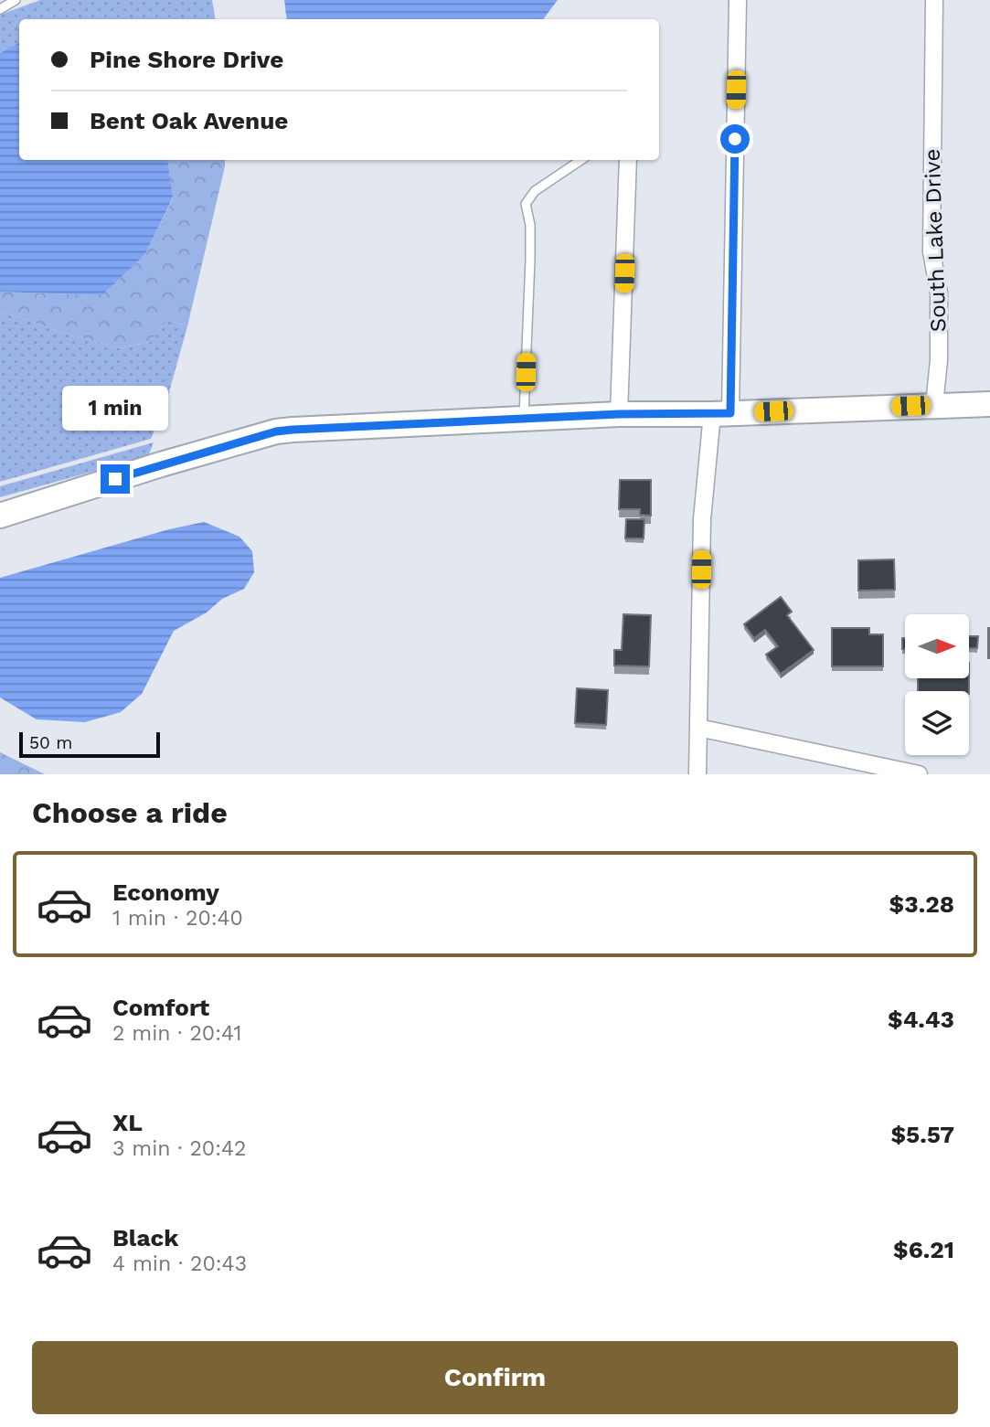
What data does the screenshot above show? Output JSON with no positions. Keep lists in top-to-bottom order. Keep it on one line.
{"streets":{"street":["South Lake Drive"]},"scale_bar":"50 m","north":"right","page":{"banner":["Pine Shore Drive","Bent Oak Avenue"],"bubble":"1 min","scale":"50 m","heading":"Choose a ride","list":[{"name":"Economy","note":"1 min · 20:40","value":"$3.28"},{"name":"Comfort","note":"2 min · 20:41","value":"$4.43"},{"name":"XL","note":"3 min · 20:42","value":"$5.57"},{"name":"Black","note":"4 min · 20:43","value":"$6.21"}],"buttons":"Confirm"}}
